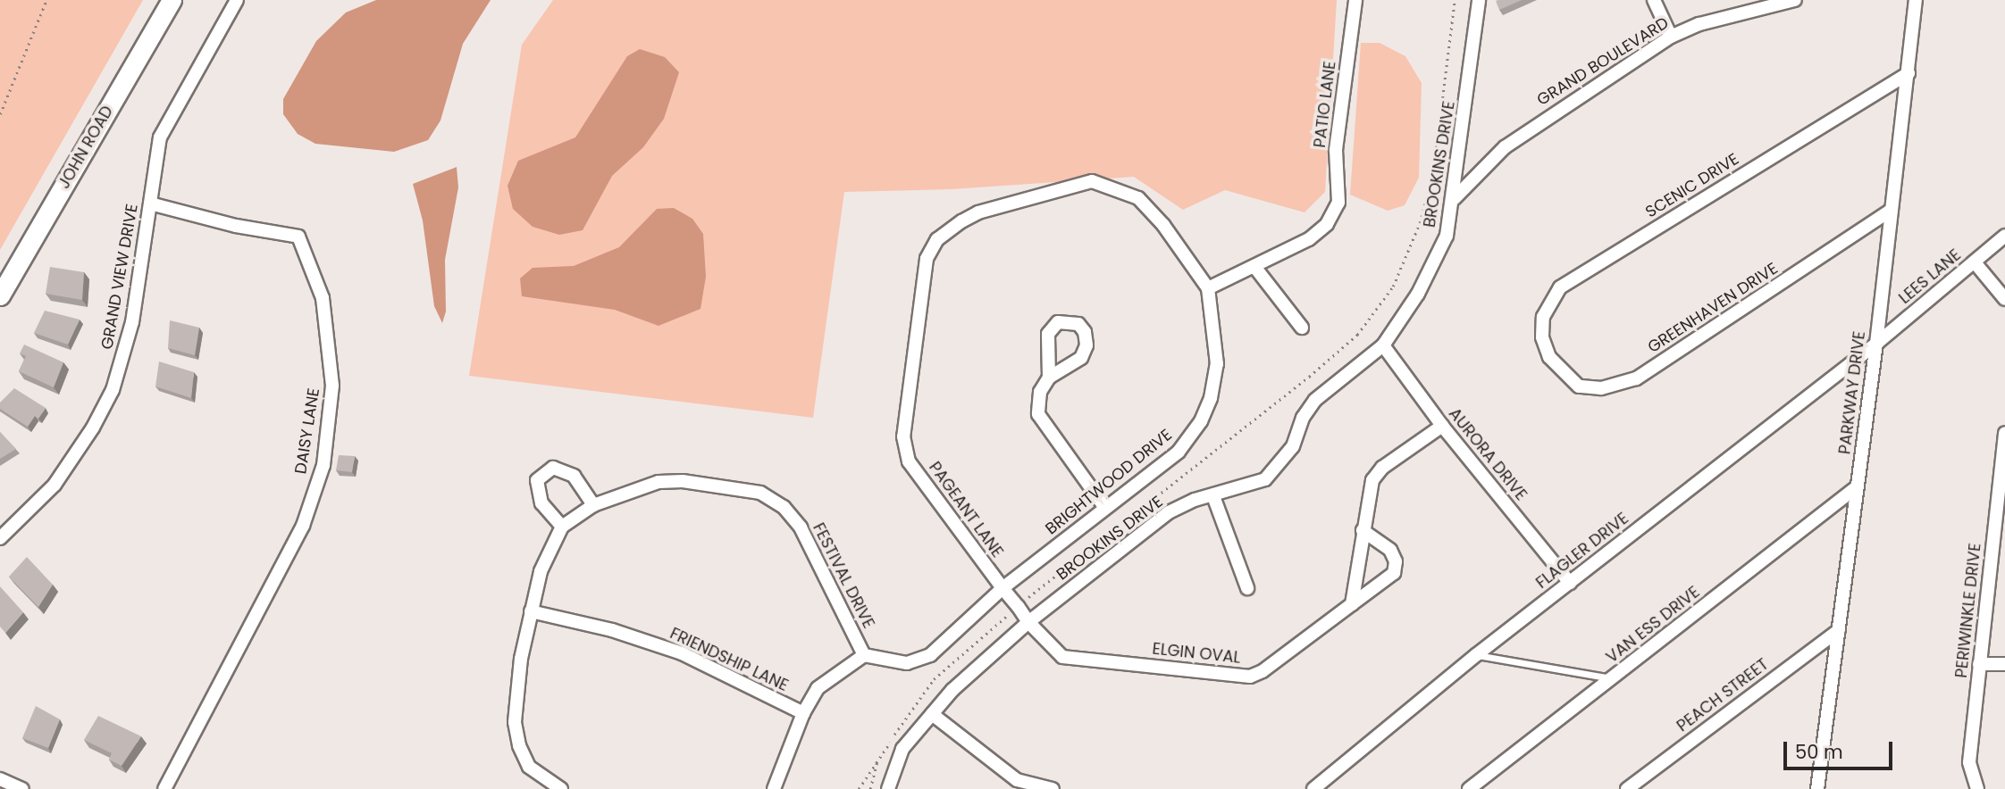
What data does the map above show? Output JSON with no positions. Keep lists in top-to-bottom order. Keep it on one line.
{"streets":{"street":["GRAND BOULEVARD","PATIO LANE","JOHN ROAD","BROOKINS DRIVE","SCENIC DRIVE","GRAND VIEW DRIVE","LEES LANE","GREENHAVEN DRIVE","PARKWAY DRIVE","DAISY LANE","AURORA DRIVE","BRIGHTWOOD DRIVE","PAGEANT LANE","FLAGLER DRIVE","FESTIVAL DRIVE","PERIWINKLE DRIVE","VAN ESS DRIVE","ELGIN OVAL","FRIENDSHIP LANE","PEACH STREET"]},"crossings":[["GRAND BOULEVARD","BROOKINS DRIVE"],["PATIO LANE","BRIGHTWOOD DRIVE"],["BROOKINS DRIVE","AURORA DRIVE"],["BROOKINS DRIVE","PAGEANT LANE"],["BROOKINS DRIVE","ELGIN OVAL"],["SCENIC DRIVE","GREENHAVEN DRIVE"],["SCENIC DRIVE","PARKWAY DRIVE"],["GRAND VIEW DRIVE","DAISY LANE"],["LEES LANE","PARKWAY DRIVE"],["LEES LANE","FLAGLER DRIVE"],["GREENHAVEN DRIVE","PARKWAY DRIVE"],["PARKWAY DRIVE","FLAGLER DRIVE"],["PARKWAY DRIVE","VAN ESS DRIVE"],["PARKWAY DRIVE","PEACH STREET"],["AURORA DRIVE","FLAGLER DRIVE"],["BRIGHTWOOD DRIVE","PAGEANT LANE"],["BRIGHTWOOD DRIVE","FESTIVAL DRIVE"],["PAGEANT LANE","ELGIN OVAL"],["FESTIVAL DRIVE","FRIENDSHIP LANE"]],"scale_bar":"50 m"}
